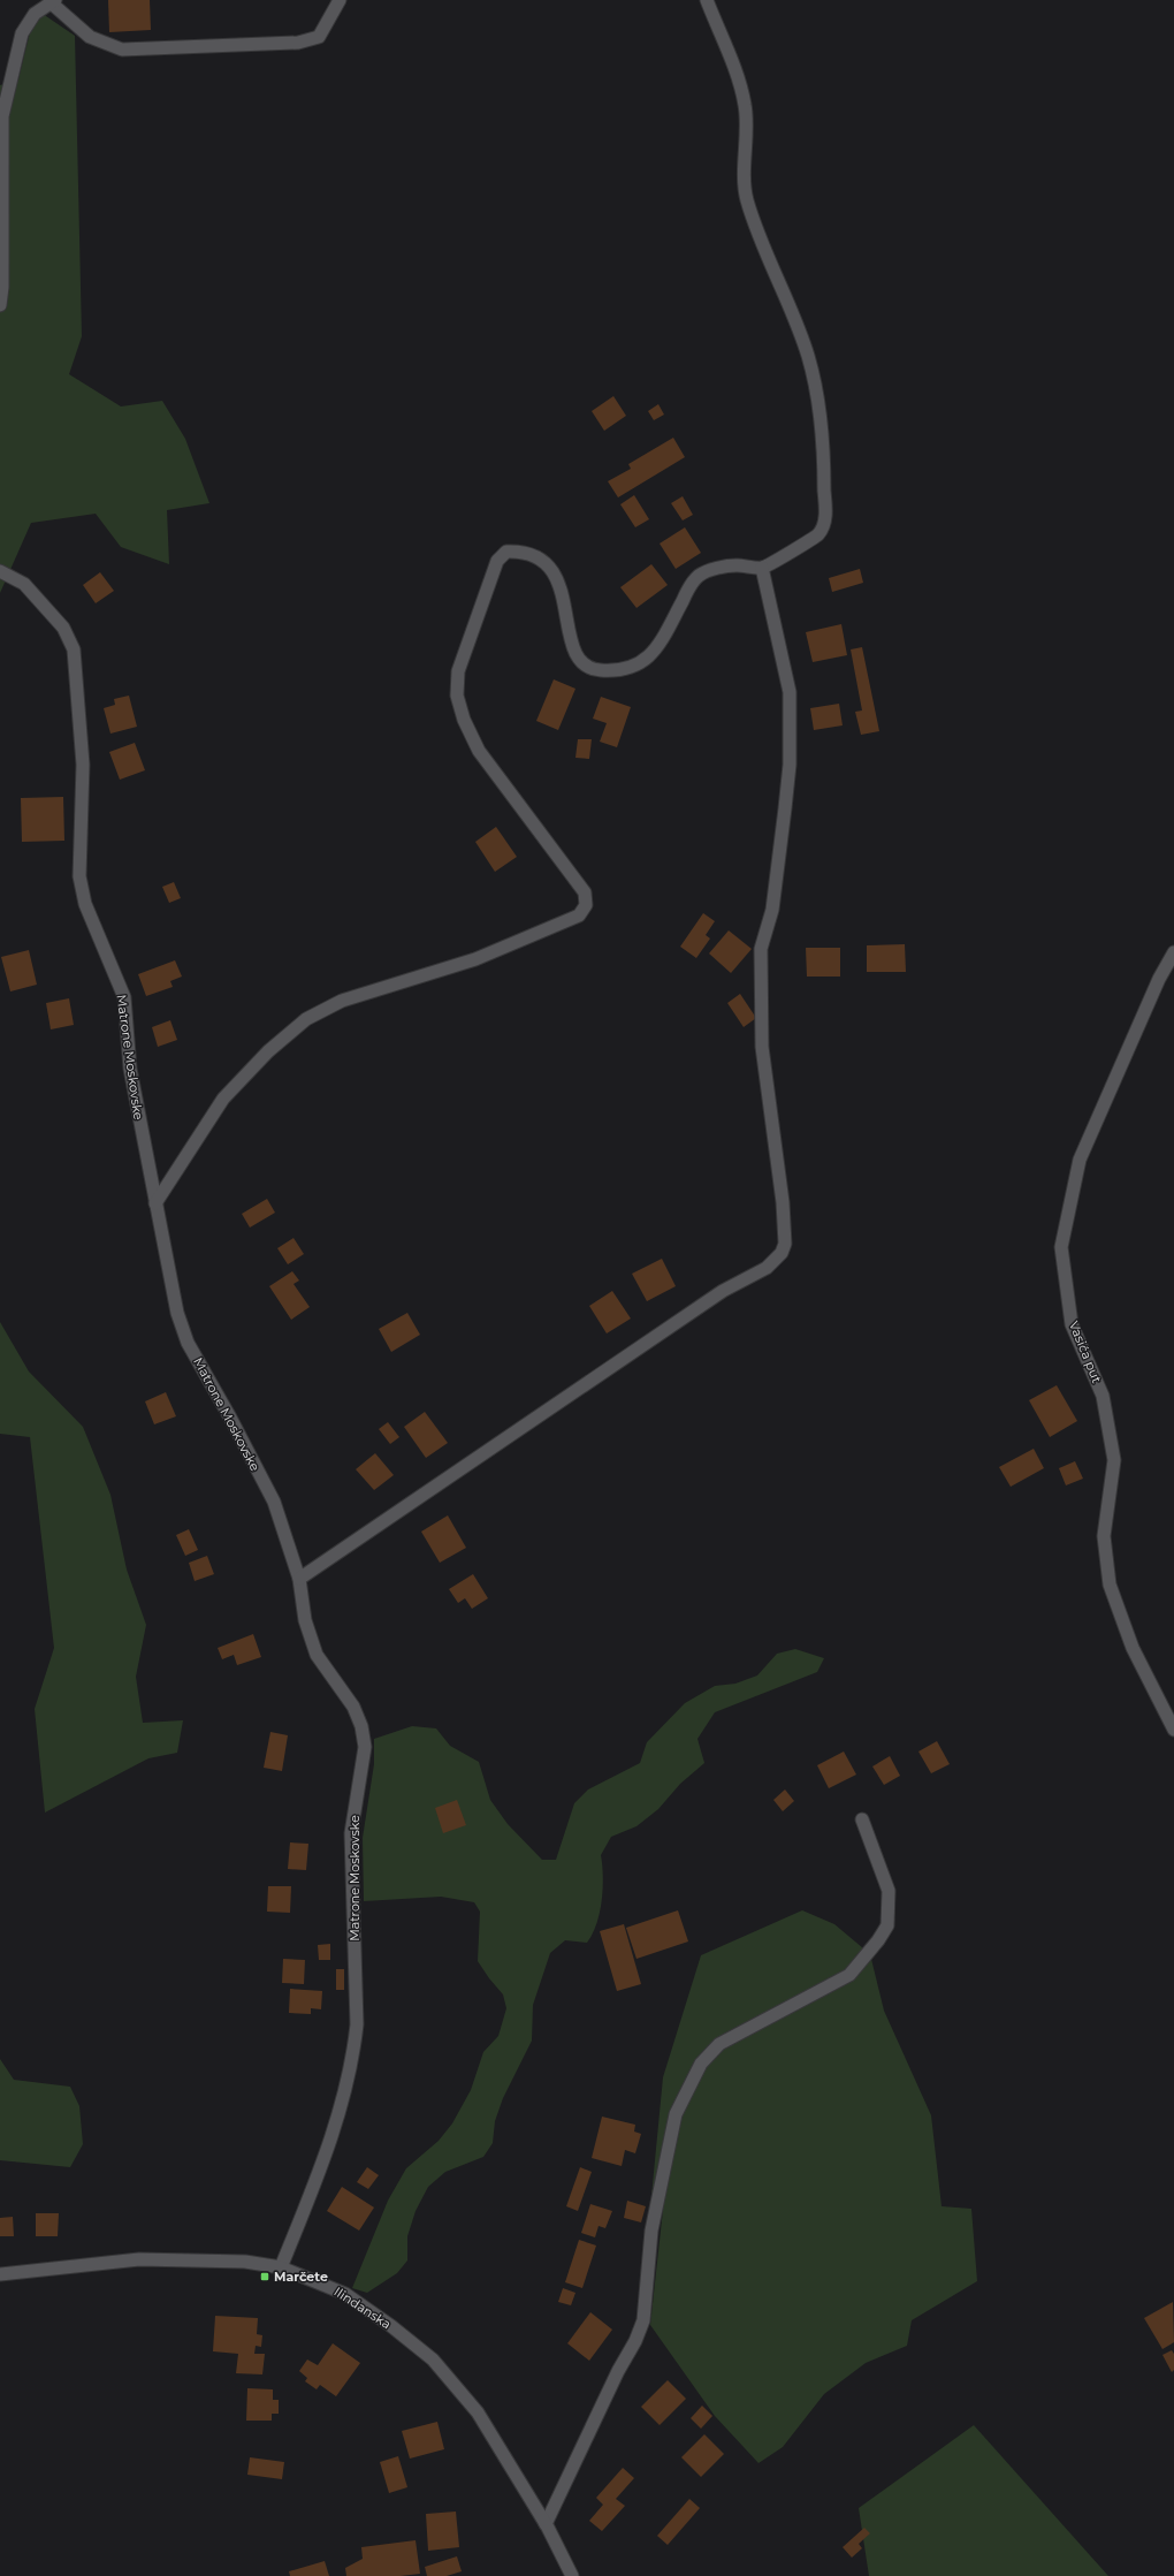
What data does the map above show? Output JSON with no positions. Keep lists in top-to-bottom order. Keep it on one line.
{"streets":{"street":["Matrone Moskovske","Vasića put","Ilindanska"]},"crossings":[["Matrone Moskovske","Ilindanska"]],"places":{"transit":["Marčete"]}}
